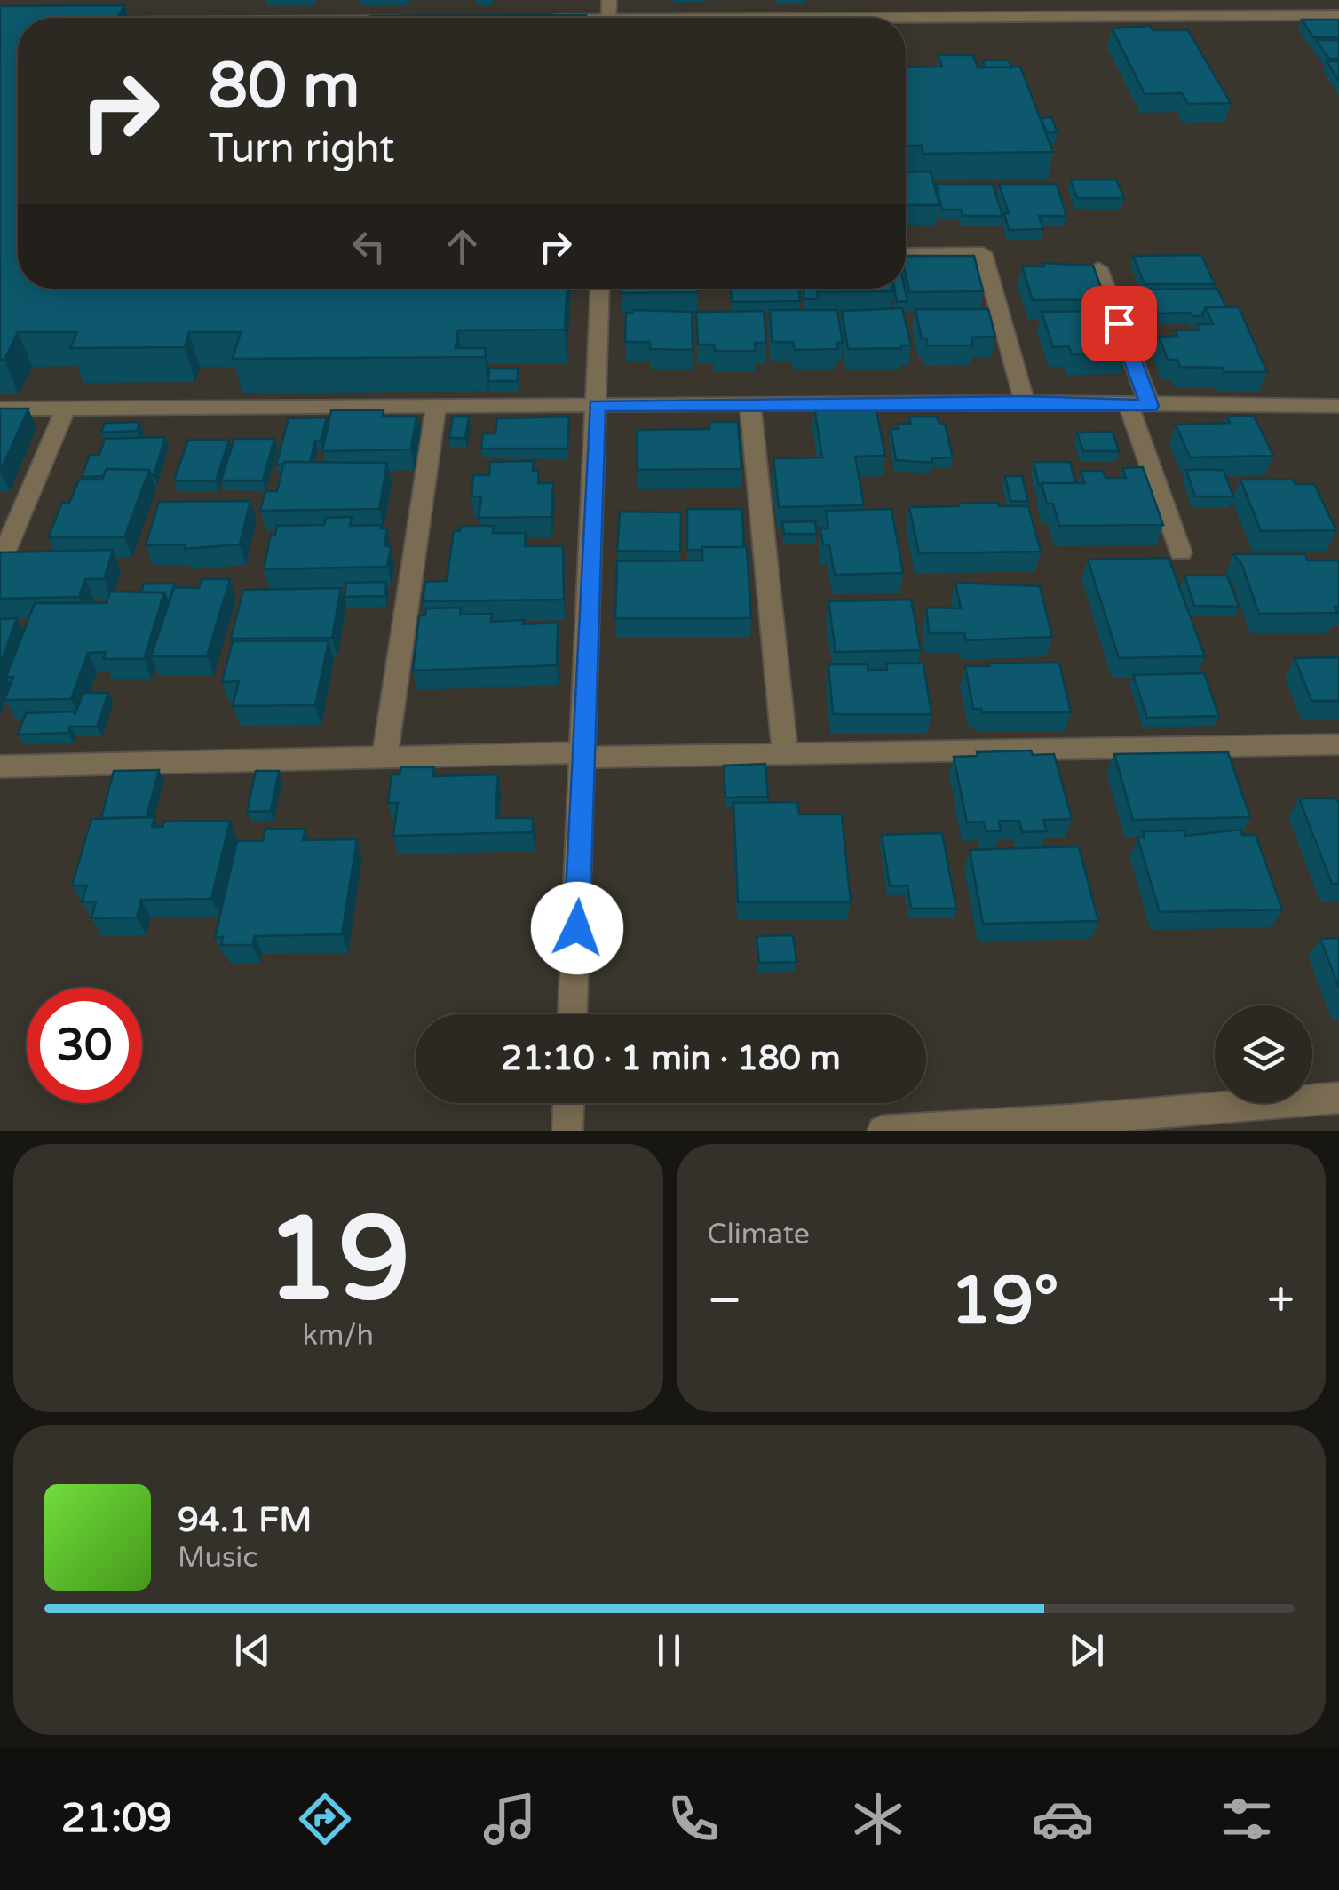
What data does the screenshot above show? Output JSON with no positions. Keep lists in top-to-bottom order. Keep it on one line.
{"page":{"turn":["80 m","Turn right"],"limit":"30","trip":"21:10 · 1 min · 180 m","tile":[["19","km/h"],"Climate"],"heat":["−","19°","+"],"song":["94.1 FM","Music"],"tabs":"21:09"}}
